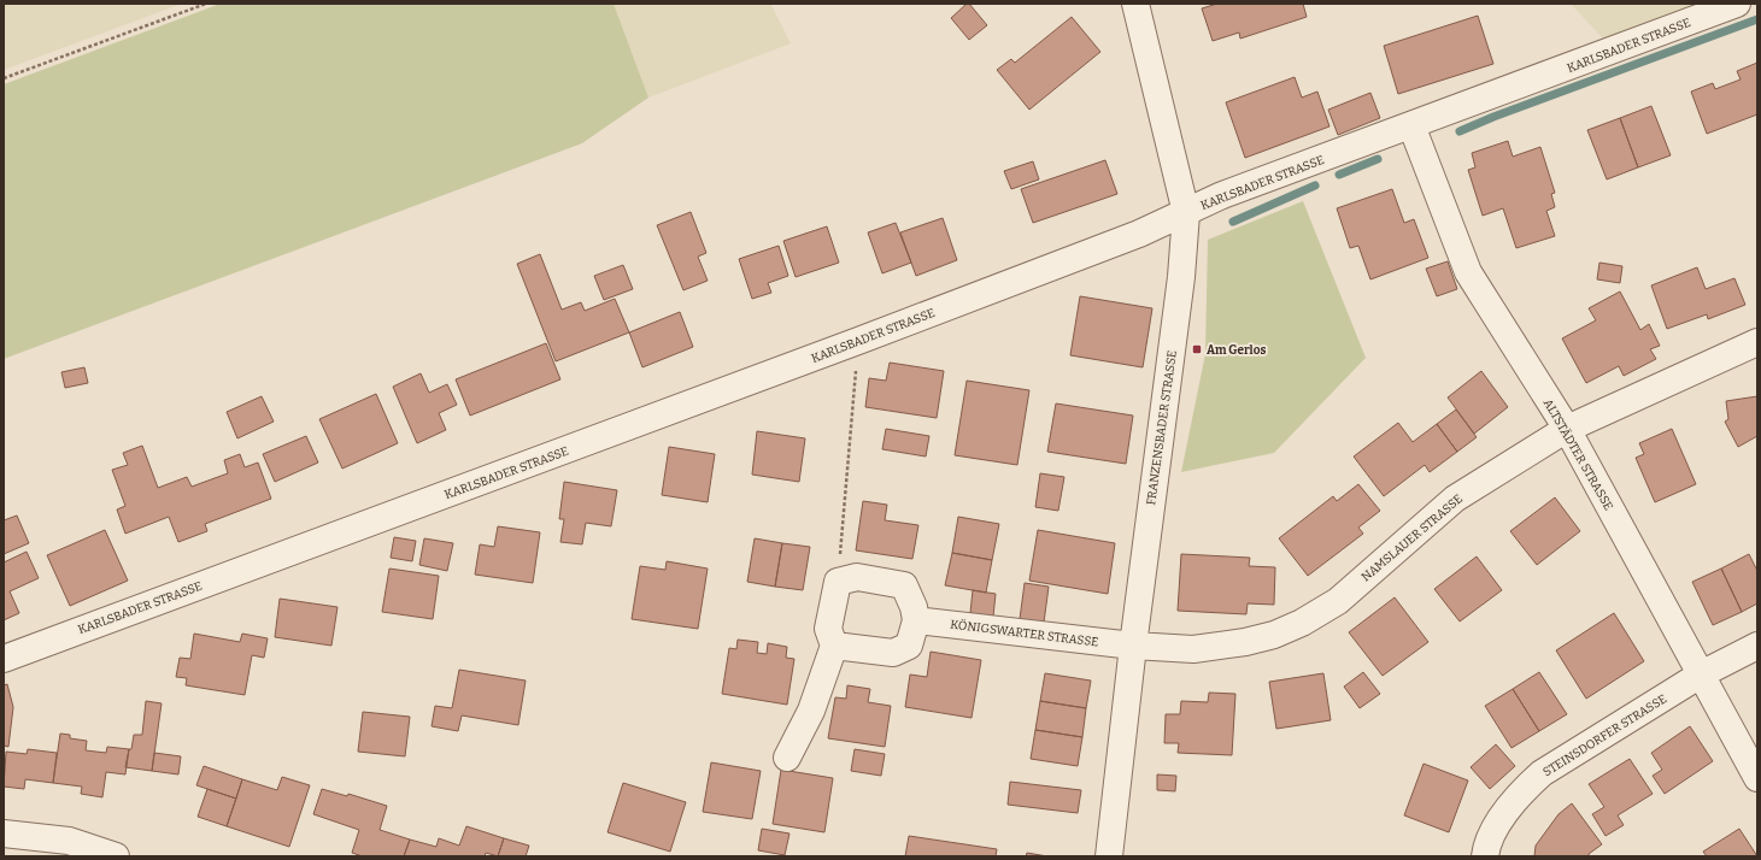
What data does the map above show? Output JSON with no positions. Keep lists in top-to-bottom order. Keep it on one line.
{"streets":{"street":["KARLSBADER STRASSE","FRANZENSBADER STRASSE","ALTSTÄDTER STRASSE","NAMSLAUER STRASSE","KÖNIGSWARTER STRASSE","STEINSDORFER STRASSE"]},"crossings":[["KARLSBADER STRASSE","FRANZENSBADER STRASSE"],["KARLSBADER STRASSE","ALTSTÄDTER STRASSE"],["FRANZENSBADER STRASSE","NAMSLAUER STRASSE"],["FRANZENSBADER STRASSE","KÖNIGSWARTER STRASSE"],["ALTSTÄDTER STRASSE","NAMSLAUER STRASSE"],["ALTSTÄDTER STRASSE","STEINSDORFER STRASSE"],["NAMSLAUER STRASSE","KÖNIGSWARTER STRASSE"]],"places":{"transit":["Am Gerlos"]}}
